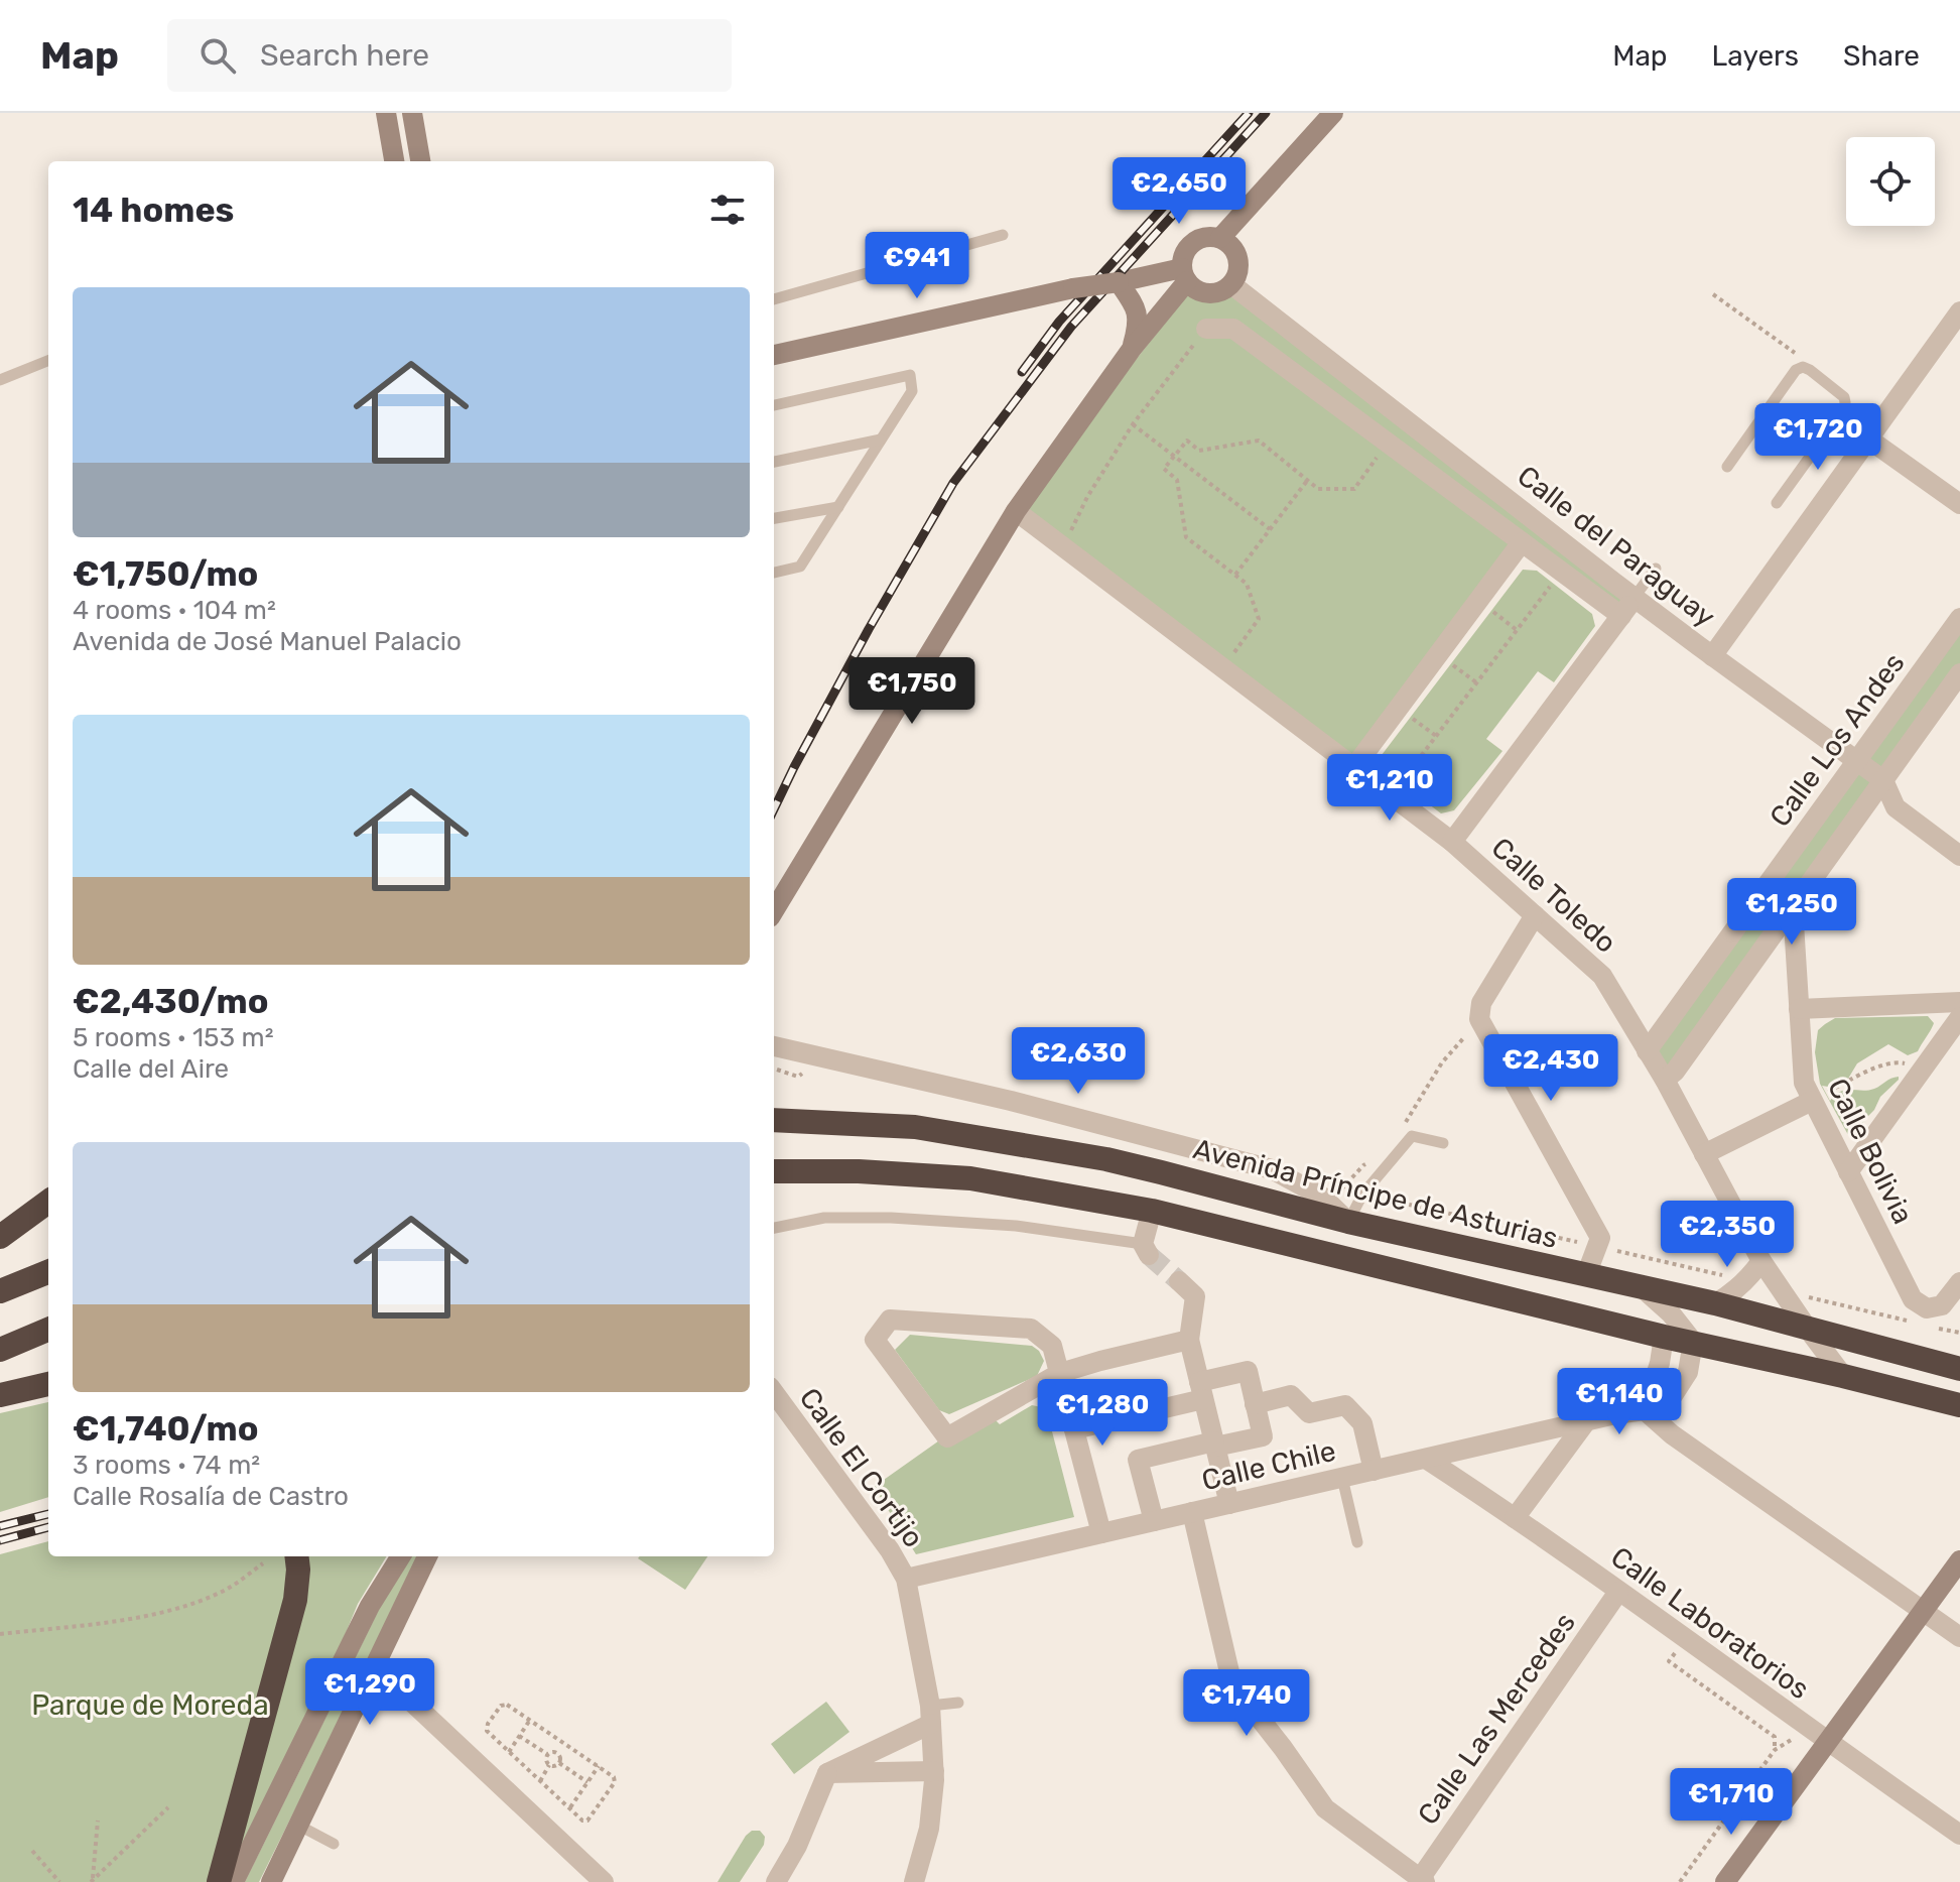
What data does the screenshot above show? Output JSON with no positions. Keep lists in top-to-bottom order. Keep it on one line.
{"streets":{"highway":["Avenida Príncipe de Asturias"],"street":["Calle del Paraguay","Calle Los Andes","Calle Toledo","Calle Bolivia","Calle Chile","Calle El Cortijo","Calle Laboratorios","Calle Las Mercedes"]},"crossings":[["Calle del Paraguay","Calle Los Andes"],["Calle Los Andes","Calle Toledo"],["Calle Toledo","Avenida Príncipe de Asturias"],["Calle Chile","Calle El Cortijo"],["Calle Chile","Calle Laboratorios"],["Calle Laboratorios","Calle Las Mercedes"]],"parks":["Parque de Moreda"],"page":{"header":"Map","search":"Search here","nav":["Map","Layers","Share"],"price":["€2,650","€941","€1,720","€1,750","€1,210","€1,250","€2,630","€2,430","€2,350","€1,140","€1,280","€1,290","€1,740","€1,710"],"heading":"14 homes","list":[{"name":"€1,750/mo","note":"4 rooms · 104 m² · Avenida de José Manuel Palacio"},{"name":"€2,430/mo","note":"5 rooms · 153 m² · Calle del Aire"},{"name":"€1,740/mo","note":"3 rooms · 74 m² · Calle Rosalía de Castro"}]}}
